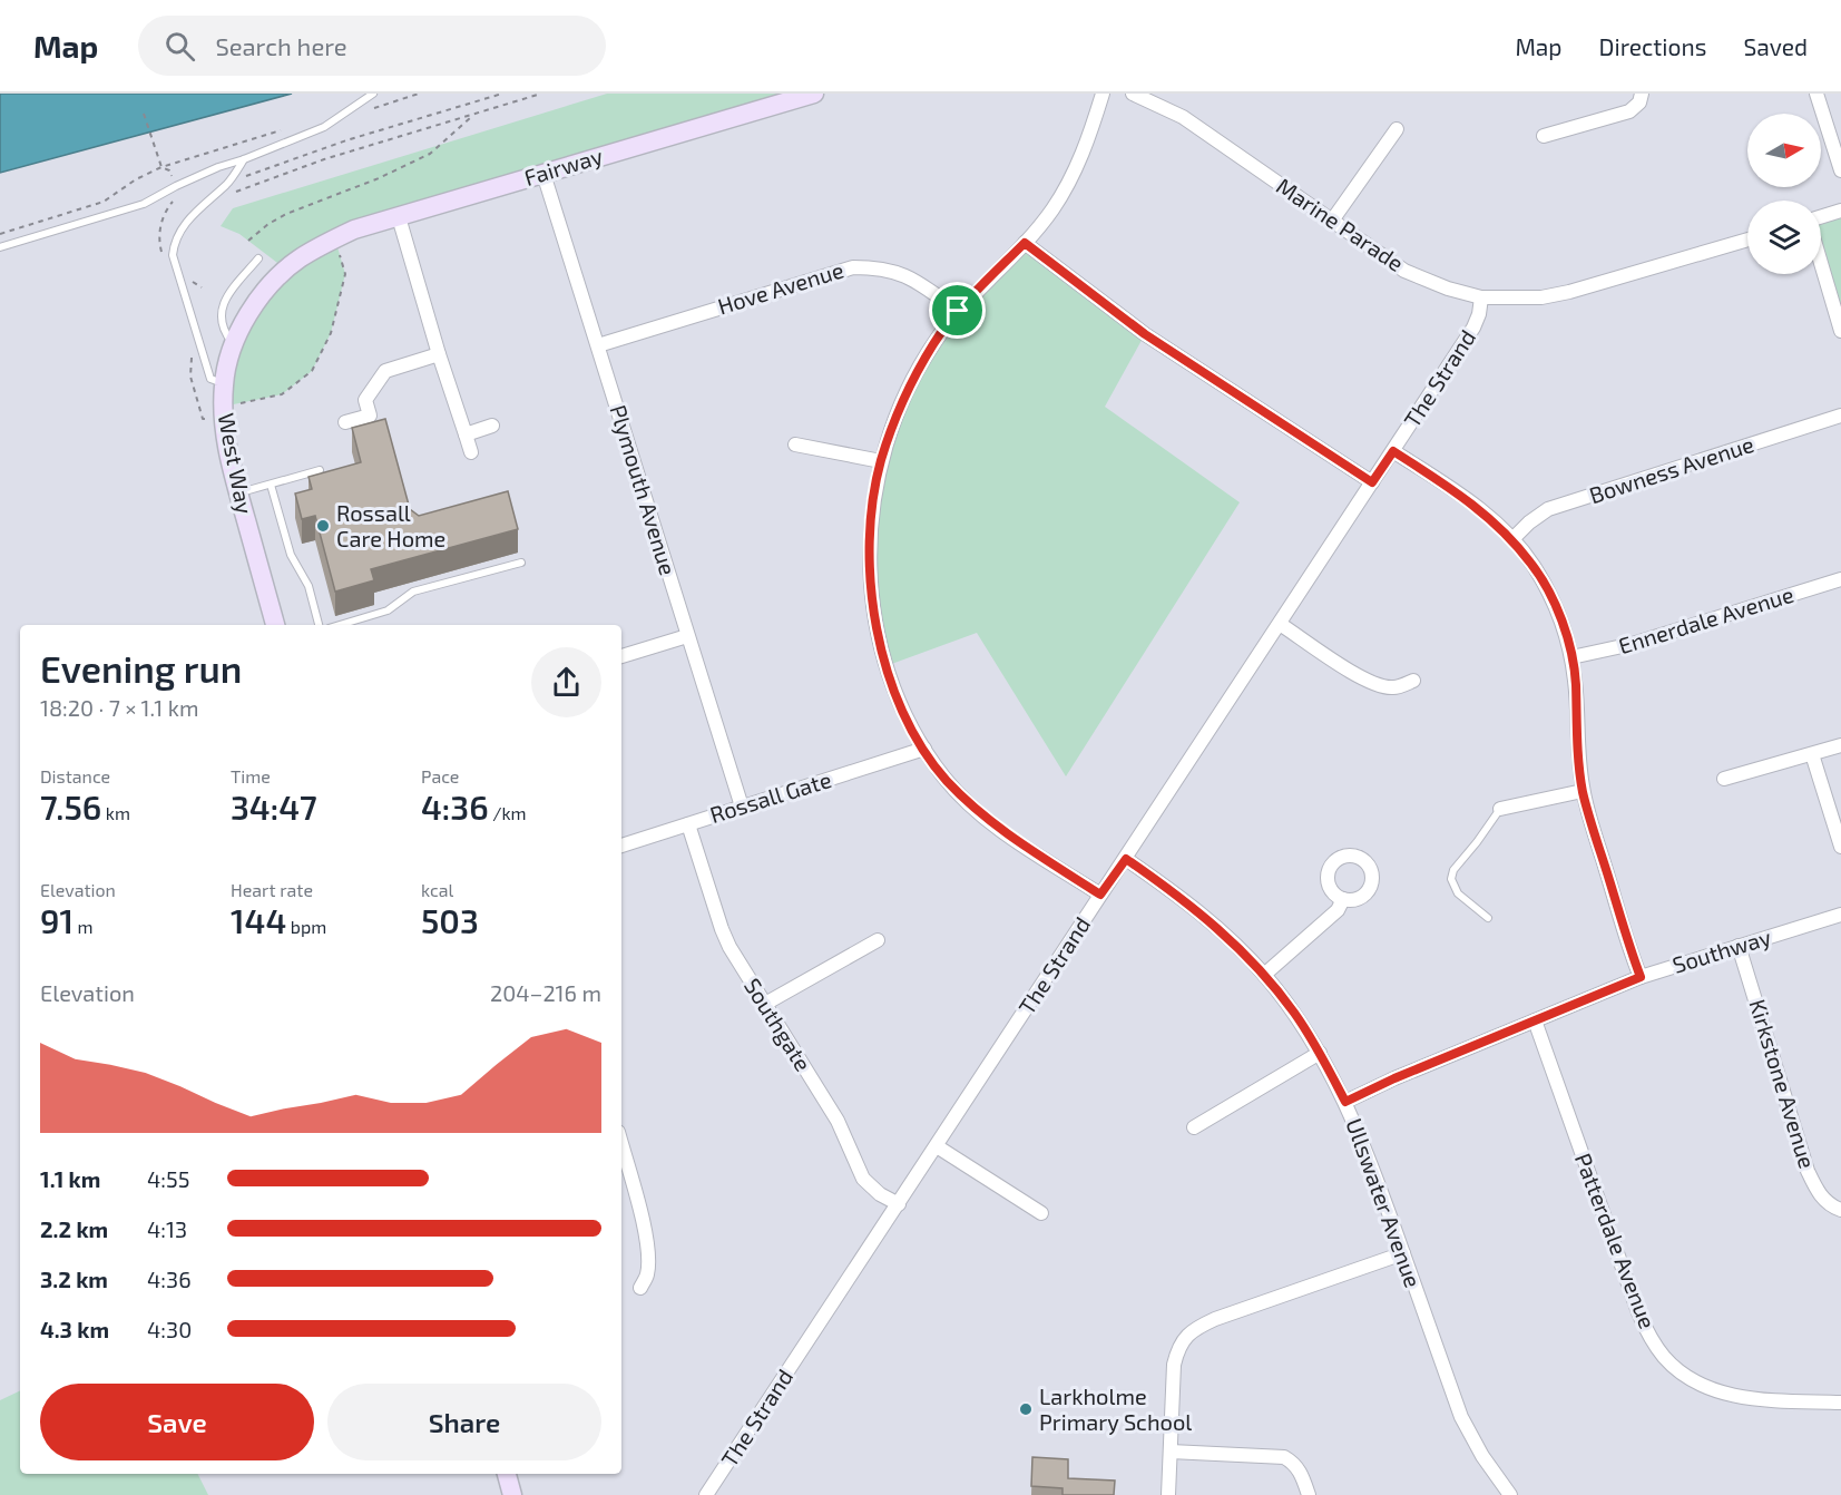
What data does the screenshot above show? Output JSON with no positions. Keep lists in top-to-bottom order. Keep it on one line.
{"streets":{"street":["Fairway","Marine Parade","Hove Avenue","The Strand","West Way","Bowness Avenue","Plymouth Avenue","Ennerdale Avenue","Rossall Gate","Southway","Southgate","Kirkstone Avenue","Ullswater Avenue","Patterdale Avenue"]},"crossings":[["Fairway","West Way"],["Fairway","Plymouth Avenue"],["Marine Parade","The Strand"],["Hove Avenue","Plymouth Avenue"],["The Strand","Southgate"],["The Strand","Ullswater Avenue"],["Plymouth Avenue","Rossall Gate"],["Rossall Gate","Southgate"],["Southway","Kirkstone Avenue"],["Southway","Ullswater Avenue"],["Southway","Patterdale Avenue"]],"places":["Rossall Care Home","Larkholme Primary School"],"north":"right","page":{"header":"Map","search":"Search here","nav":["Map","Directions","Saved"],"heading":["Evening run","18:20 · 7 × 1.1 km"],"stats":[["Distance","7.56 km"],["Time","34:47"],["Pace","4:36 /km"],["Elevation","91 m"],["Heart rate","144 bpm"],["kcal","503"]],"chart":["Elevation","204–216 m"],"list":[{"name":"1.1 km","note":"4:55"},{"name":"2.2 km","note":"4:13"},{"name":"3.2 km","note":"4:36"},{"name":"4.3 km","note":"4:30"}],"buttons":["Save","Share"]}}
